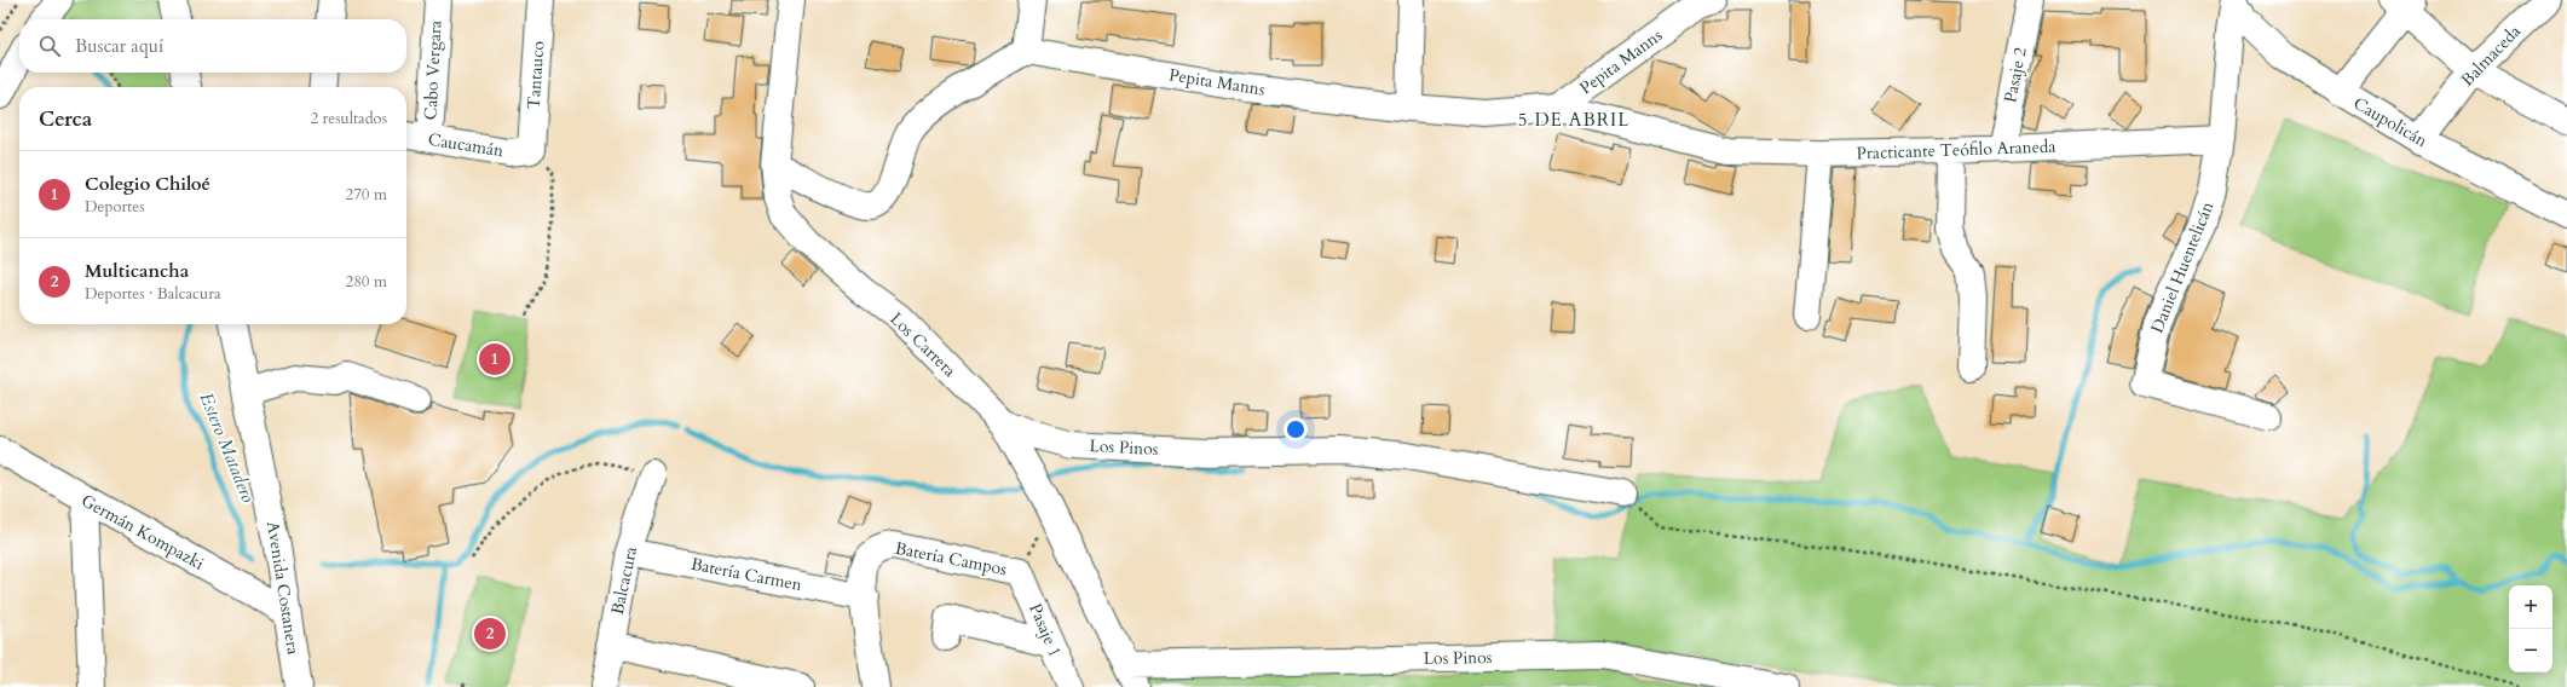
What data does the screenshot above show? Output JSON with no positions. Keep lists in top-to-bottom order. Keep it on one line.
{"streets":{"street":["Balmaceda","Pepita Manns","Cabo Vergara","Tantauco","Pasaje 2","Caupolicán","Caucamán","Practicante Teófilo Araneda","Daniel Huentelicán","Los Carrera","Los Pinos","Germán Kompazki","Batería Campos","Batería Carmen","Balcacura","Avenida Costanera","Pasaje 1"]},"crossings":[["Balmaceda","Caupolicán"],["Pepita Manns","Practicante Teófilo Araneda"],["Cabo Vergara","Caucamán"],["Tantauco","Caucamán"],["Pasaje 2","Practicante Teófilo Araneda"],["Practicante Teófilo Araneda","Daniel Huentelicán"],["Los Carrera","Los Pinos"],["Germán Kompazki","Avenida Costanera"],["Batería Campos","Batería Carmen"],["Batería Campos","Pasaje 1"],["Batería Carmen","Balcacura"]],"districts":["5 DE ABRIL"],"water":["Estero Matadero"],"page":{"search":"Buscar aquí","heading":["Cerca","2 resultados"],"list":[{"mark":"1","name":"Colegio Chiloé","note":"Deportes","value":"270 m"},{"mark":"2","name":"Multicancha","note":"Deportes · Balcacura","value":"280 m"}],"pins":["1","2"],"map_buttons":["+","−"]}}
